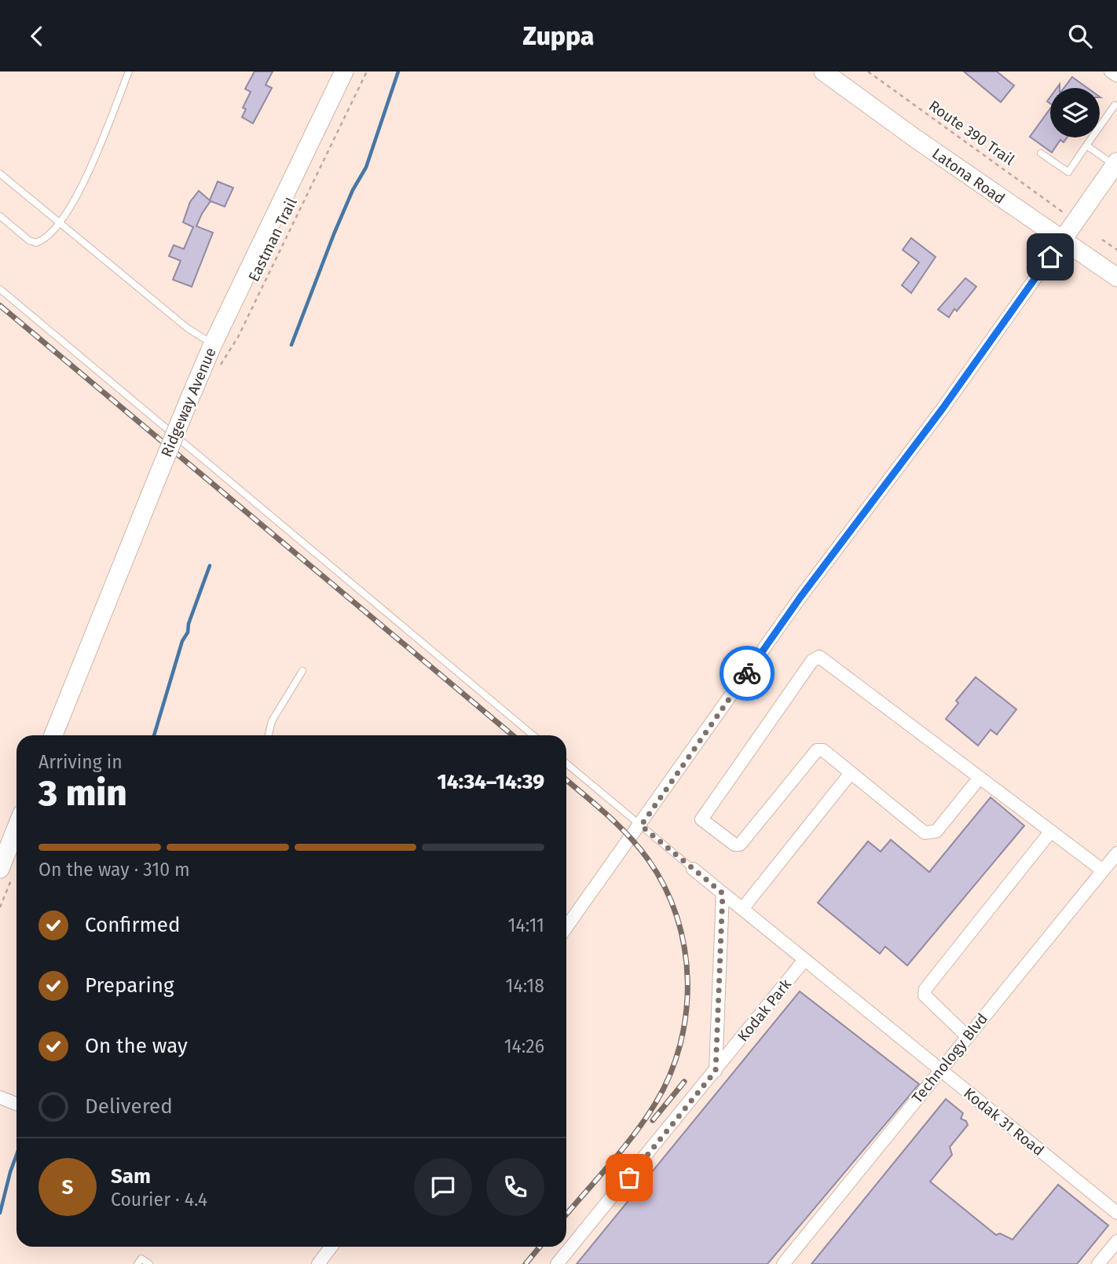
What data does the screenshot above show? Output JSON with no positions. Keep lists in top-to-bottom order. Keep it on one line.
{"streets":{"main road":["Latona Road","Ridgeway Avenue"],"street":["Kodak Park","Technology Blvd","Kodak 31 Road"],"path":["Route 390 Trail","Eastman Trail"]},"crossings":[["Kodak Park","Kodak 31 Road"],["Technology Blvd","Kodak 31 Road"]],"page":{"header":"Zuppa","heading":["3 min","Arriving in","14:34–14:39"],"panel":["Sam","Courier · 4.4"],"bar":"On the way · 310 m","list":[["Confirmed","14:11"],["Preparing","14:18"],["On the way","14:26"],"Delivered"],"round":"S"}}
